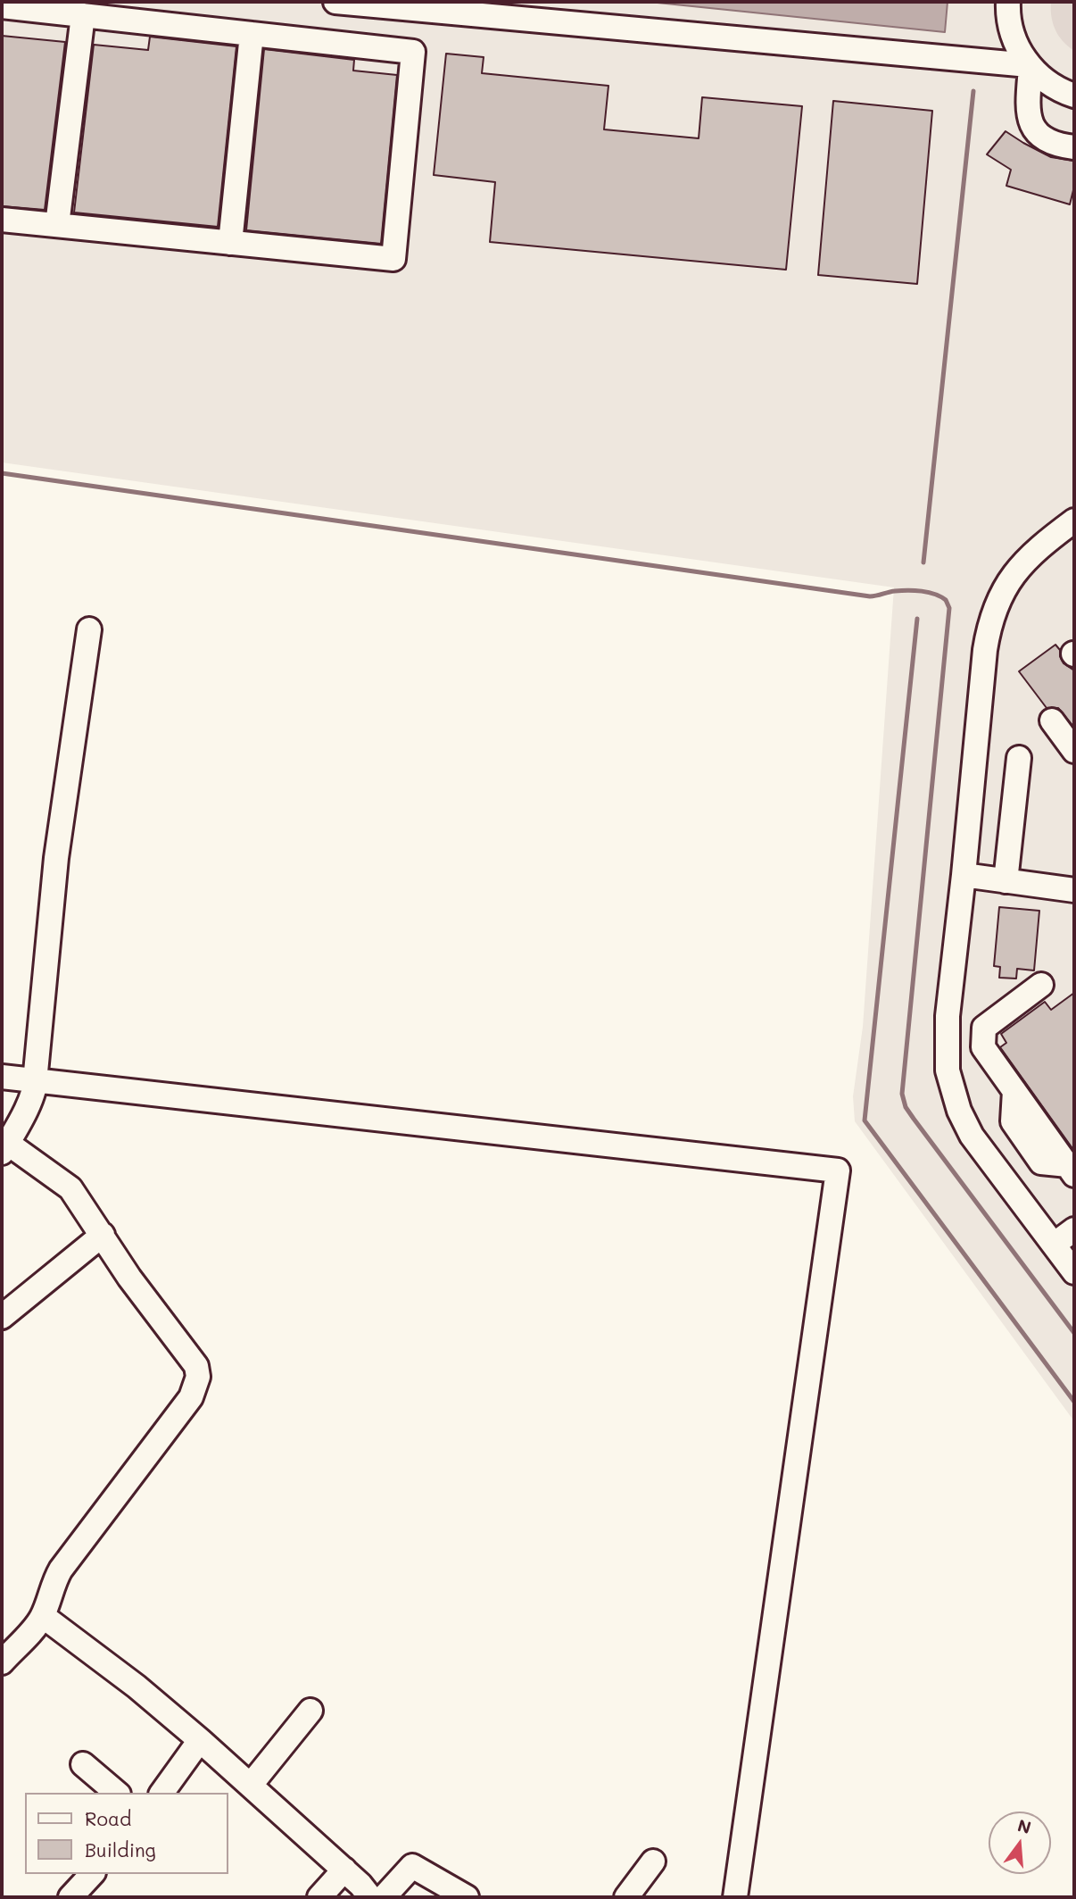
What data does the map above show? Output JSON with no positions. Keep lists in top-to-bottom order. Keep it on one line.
{"legend":["Road","Building"],"north":"top"}
